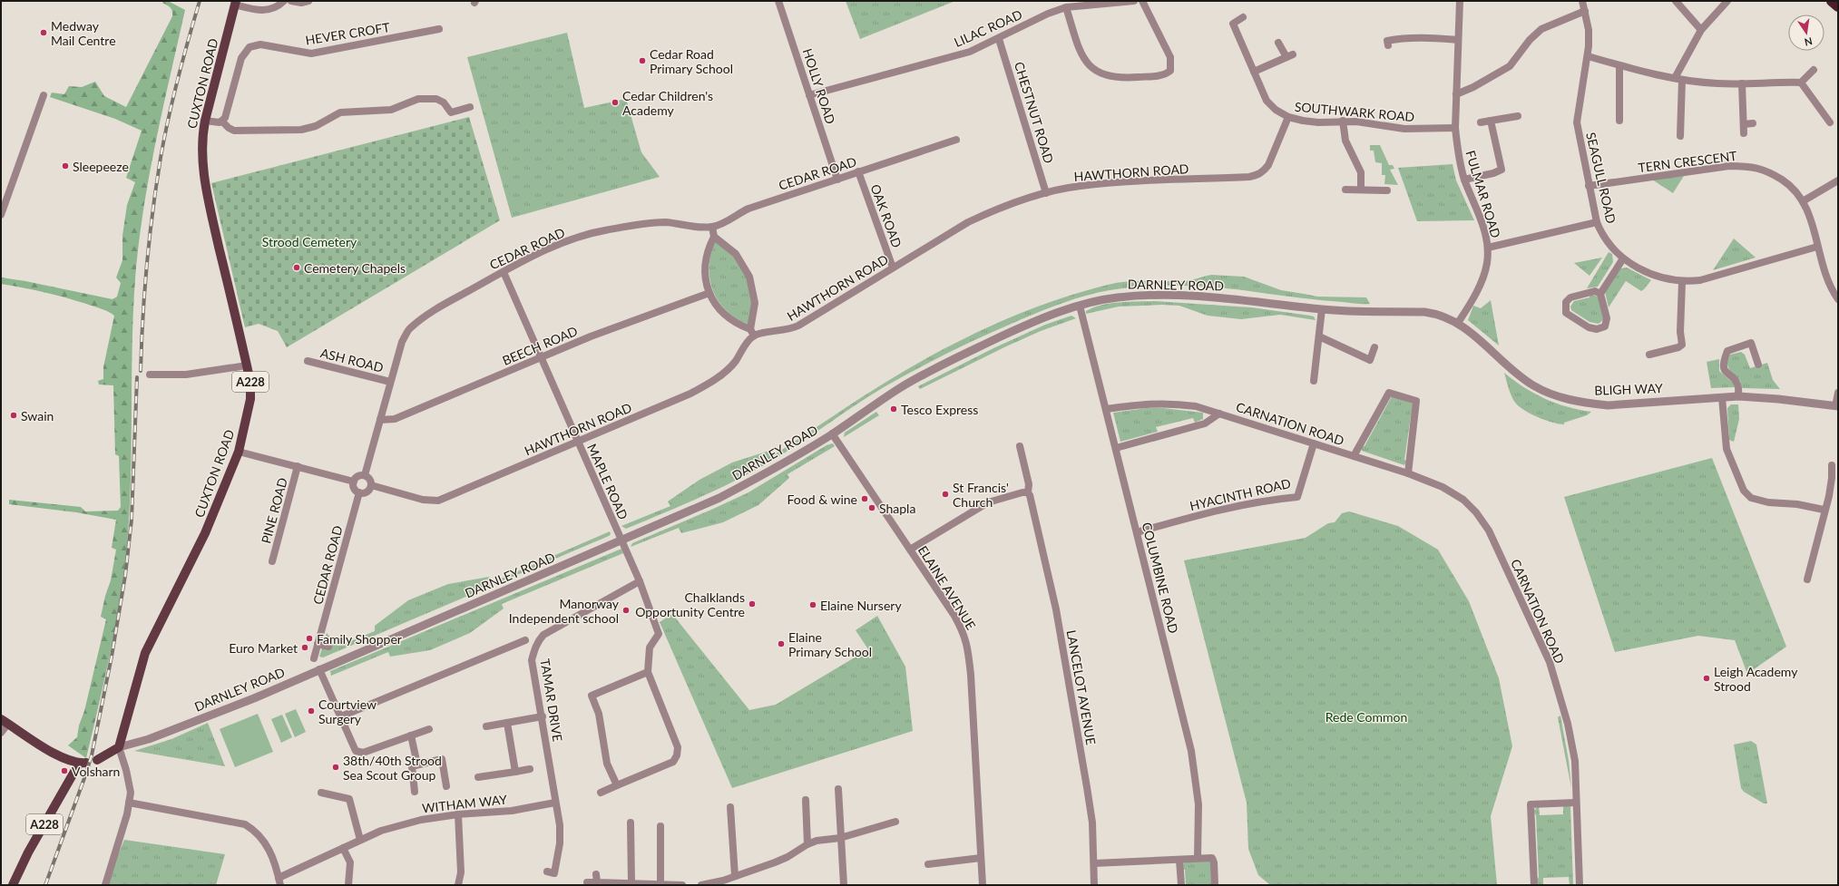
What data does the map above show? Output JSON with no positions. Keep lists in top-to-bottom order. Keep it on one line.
{"streets":{"main road":["CUXTON ROAD","A228"],"street":["LILAC ROAD","HEVER CROFT","HOLLY ROAD","SOUTHWARK ROAD","CHESTNUT ROAD","TERN CRESCENT","HAWTHORN ROAD","CEDAR ROAD","SEAGULL ROAD","FULMAR ROAD","OAK ROAD","DARNLEY ROAD","BEECH ROAD","ASH ROAD","BLIGH WAY","CARNATION ROAD","MAPLE ROAD","HYACINTH ROAD","PINE ROAD","COLUMBINE ROAD","ELAINE AVENUE","LANCELOT AVENUE","TAMAR DRIVE","WITHAM WAY"]},"crossings":[["LILAC ROAD","HOLLY ROAD"],["LILAC ROAD","CHESTNUT ROAD"],["CUXTON ROAD","DARNLEY ROAD"],["HOLLY ROAD","CEDAR ROAD"],["SOUTHWARK ROAD","HAWTHORN ROAD"],["SOUTHWARK ROAD","FULMAR ROAD"],["CHESTNUT ROAD","HAWTHORN ROAD"],["TERN CRESCENT","SEAGULL ROAD"],["HAWTHORN ROAD","CEDAR ROAD"],["HAWTHORN ROAD","OAK ROAD"],["HAWTHORN ROAD","MAPLE ROAD"],["CEDAR ROAD","OAK ROAD"],["CEDAR ROAD","BEECH ROAD"],["CEDAR ROAD","ASH ROAD"],["CEDAR ROAD","MAPLE ROAD"],["FULMAR ROAD","DARNLEY ROAD"],["FULMAR ROAD","BLIGH WAY"],["DARNLEY ROAD","BLIGH WAY"],["DARNLEY ROAD","MAPLE ROAD"],["DARNLEY ROAD","COLUMBINE ROAD"],["DARNLEY ROAD","ELAINE AVENUE"],["BEECH ROAD","MAPLE ROAD"],["CARNATION ROAD","HYACINTH ROAD"],["CARNATION ROAD","COLUMBINE ROAD"],["MAPLE ROAD","TAMAR DRIVE"],["HYACINTH ROAD","COLUMBINE ROAD"],["TAMAR DRIVE","WITHAM WAY"]],"parks":["Strood Cemetery","Rede Common"],"places":["Medway Mail Centre","Cedar Road Primary School","Cedar Children's Academy","Sleepeeze","Cemetery Chapels","Tesco Express","Swain","St Francis' Church","Food & wine","Shapla","Chalklands Opportunity Centre","Elaine Nursery","Manorway Independent school","Family Shopper","Elaine Primary School","Euro Market","Leigh Academy Strood","Courtview Surgery","38th/40th Strood Sea Scout Group","Volsharn"],"north":"bottom"}
